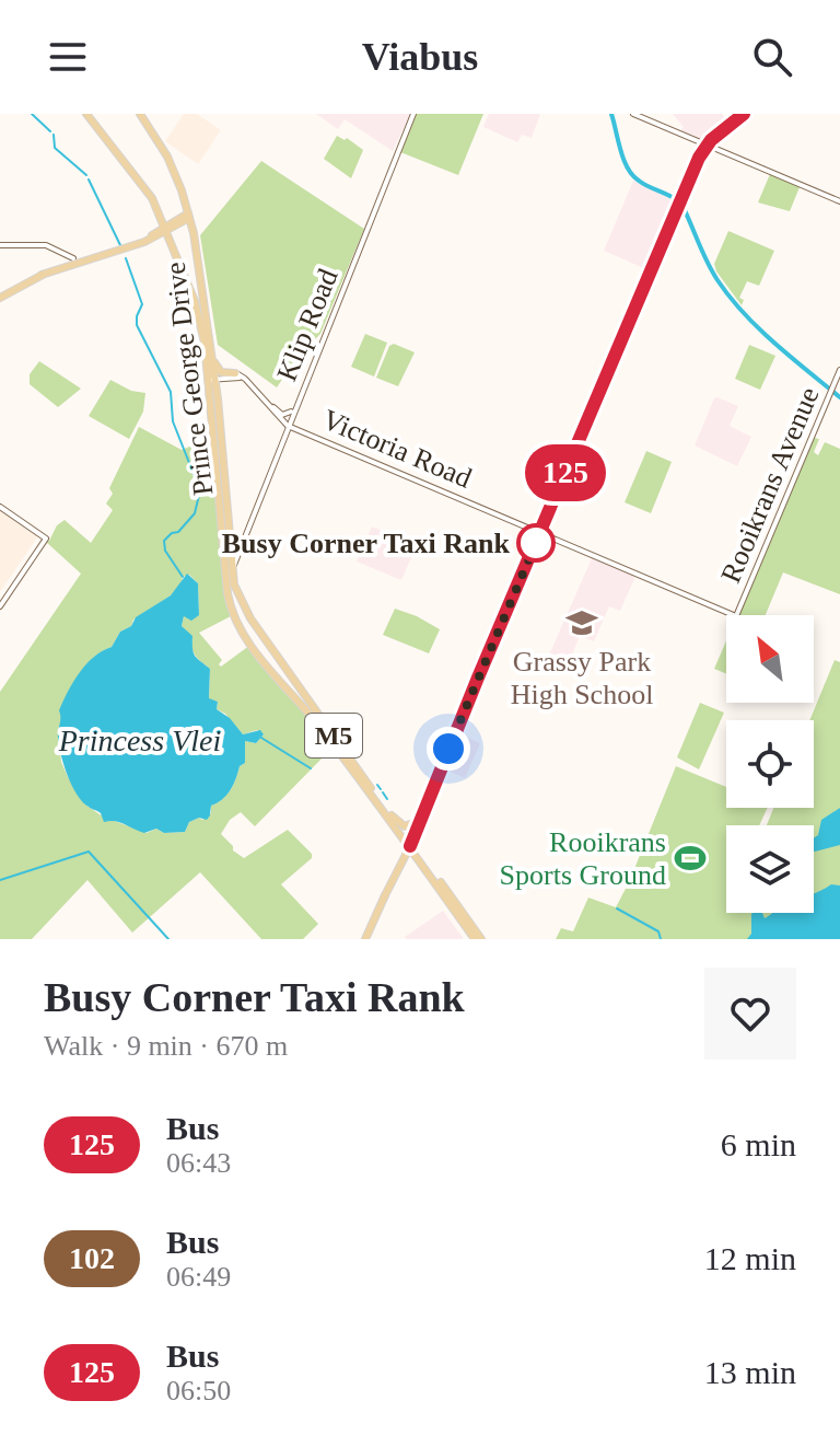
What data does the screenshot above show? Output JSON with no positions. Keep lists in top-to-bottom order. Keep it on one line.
{"streets":{"main road":["Prince George Drive","M5"],"street":["Klip Road","Victoria Road","Rooikrans Avenue"]},"crossings":[["Klip Road","Prince George Drive"],["Klip Road","Victoria Road"]],"water":["Princess Vlei"],"places":{"other":["Busy Corner Taxi Rank"],"school or university":["Grassy Park High School"],"sports":["Rooikrans Sports Ground"]},"lines":["bus line 125"],"north":"top left","page":{"header":"Viabus","on_map":"125","heading":["Busy Corner Taxi Rank","Walk · 9 min · 670 m"],"list":[{"mark":"125","name":"Bus","note":"06:43","value":"6 min"},{"mark":"102","name":"Bus","note":"06:49","value":"12 min"},{"mark":"125","name":"Bus","note":"06:50","value":"13 min"}]}}
